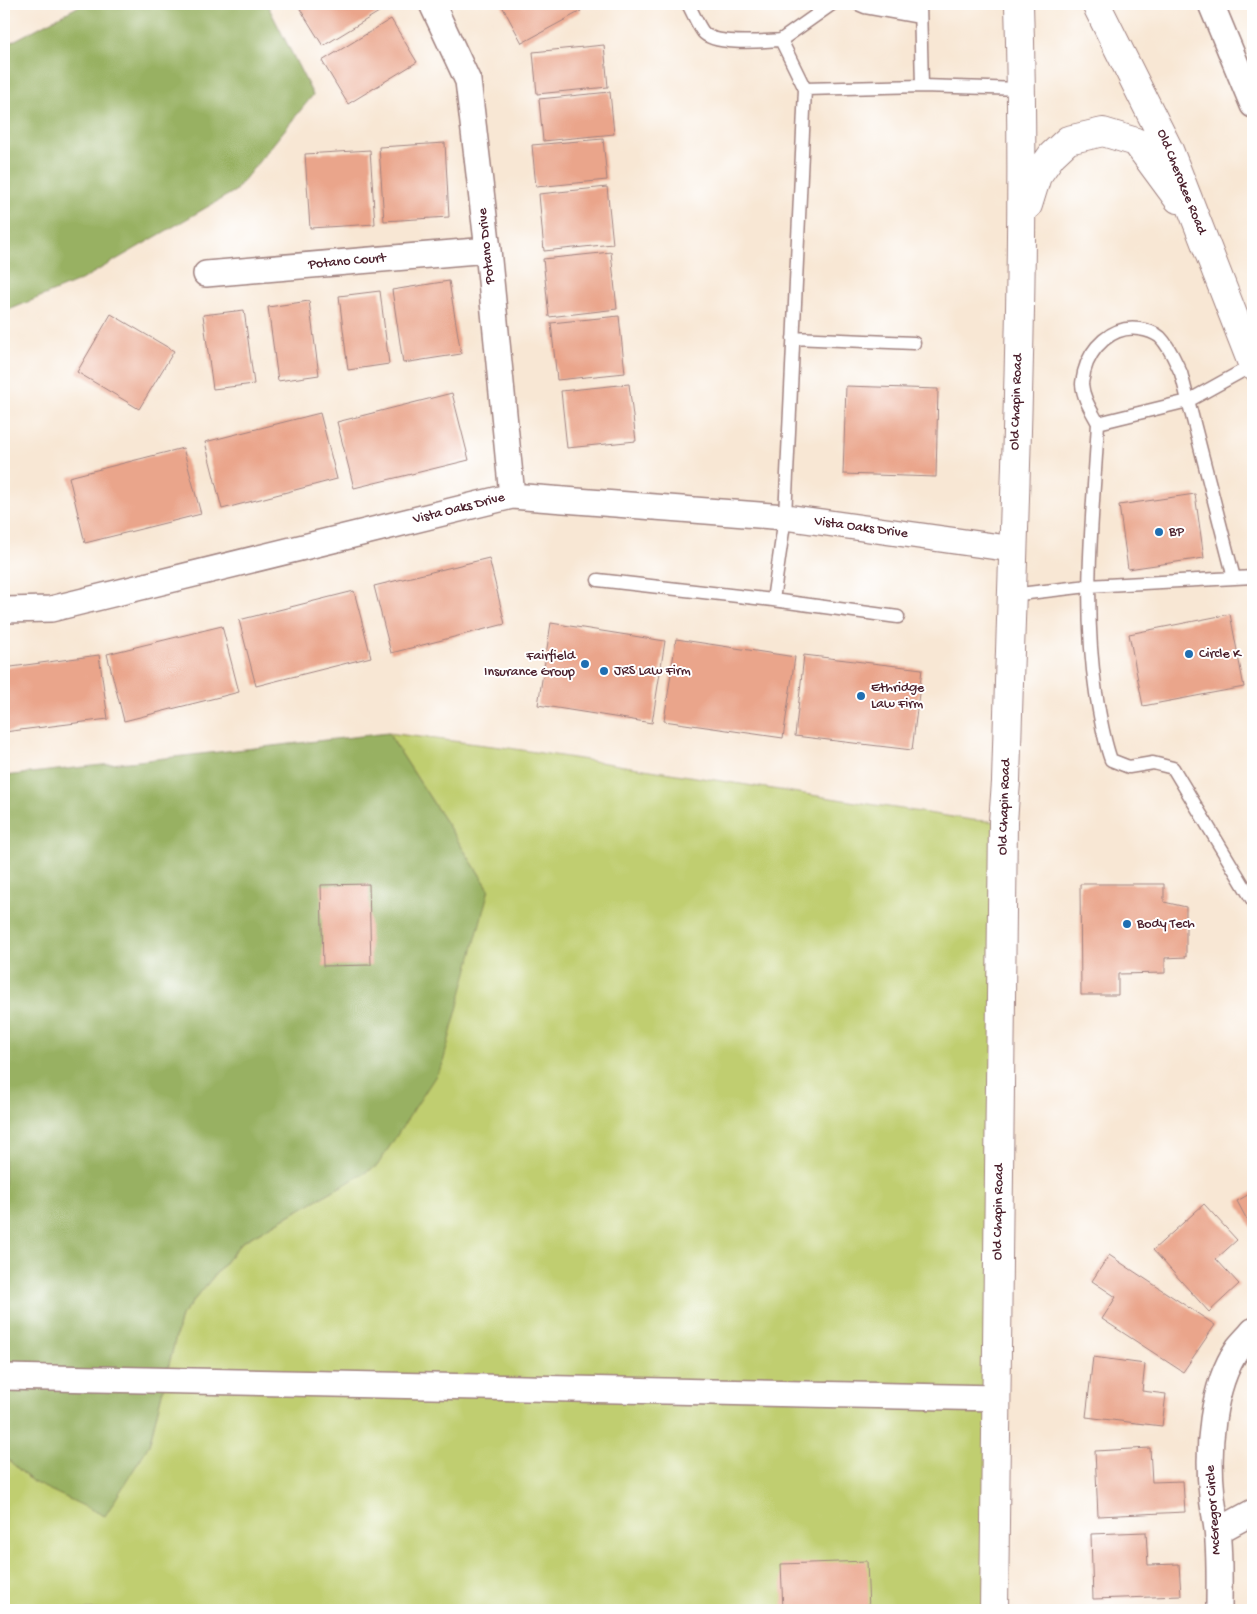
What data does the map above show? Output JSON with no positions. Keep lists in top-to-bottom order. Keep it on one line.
{"streets":{"street":["Old Cherokee Road","Potano Drive","Potano Court","Old Chapin Road","Vista Oaks Drive","McGregor Circle"]},"crossings":[["Potano Drive","Potano Court"],["Potano Drive","Vista Oaks Drive"],["Old Chapin Road","Vista Oaks Drive"]],"places":["BP","Circle K","Fairfield Insurance Group","JRS Law Firm","Ethridge Law Firm","Body Tech"]}
